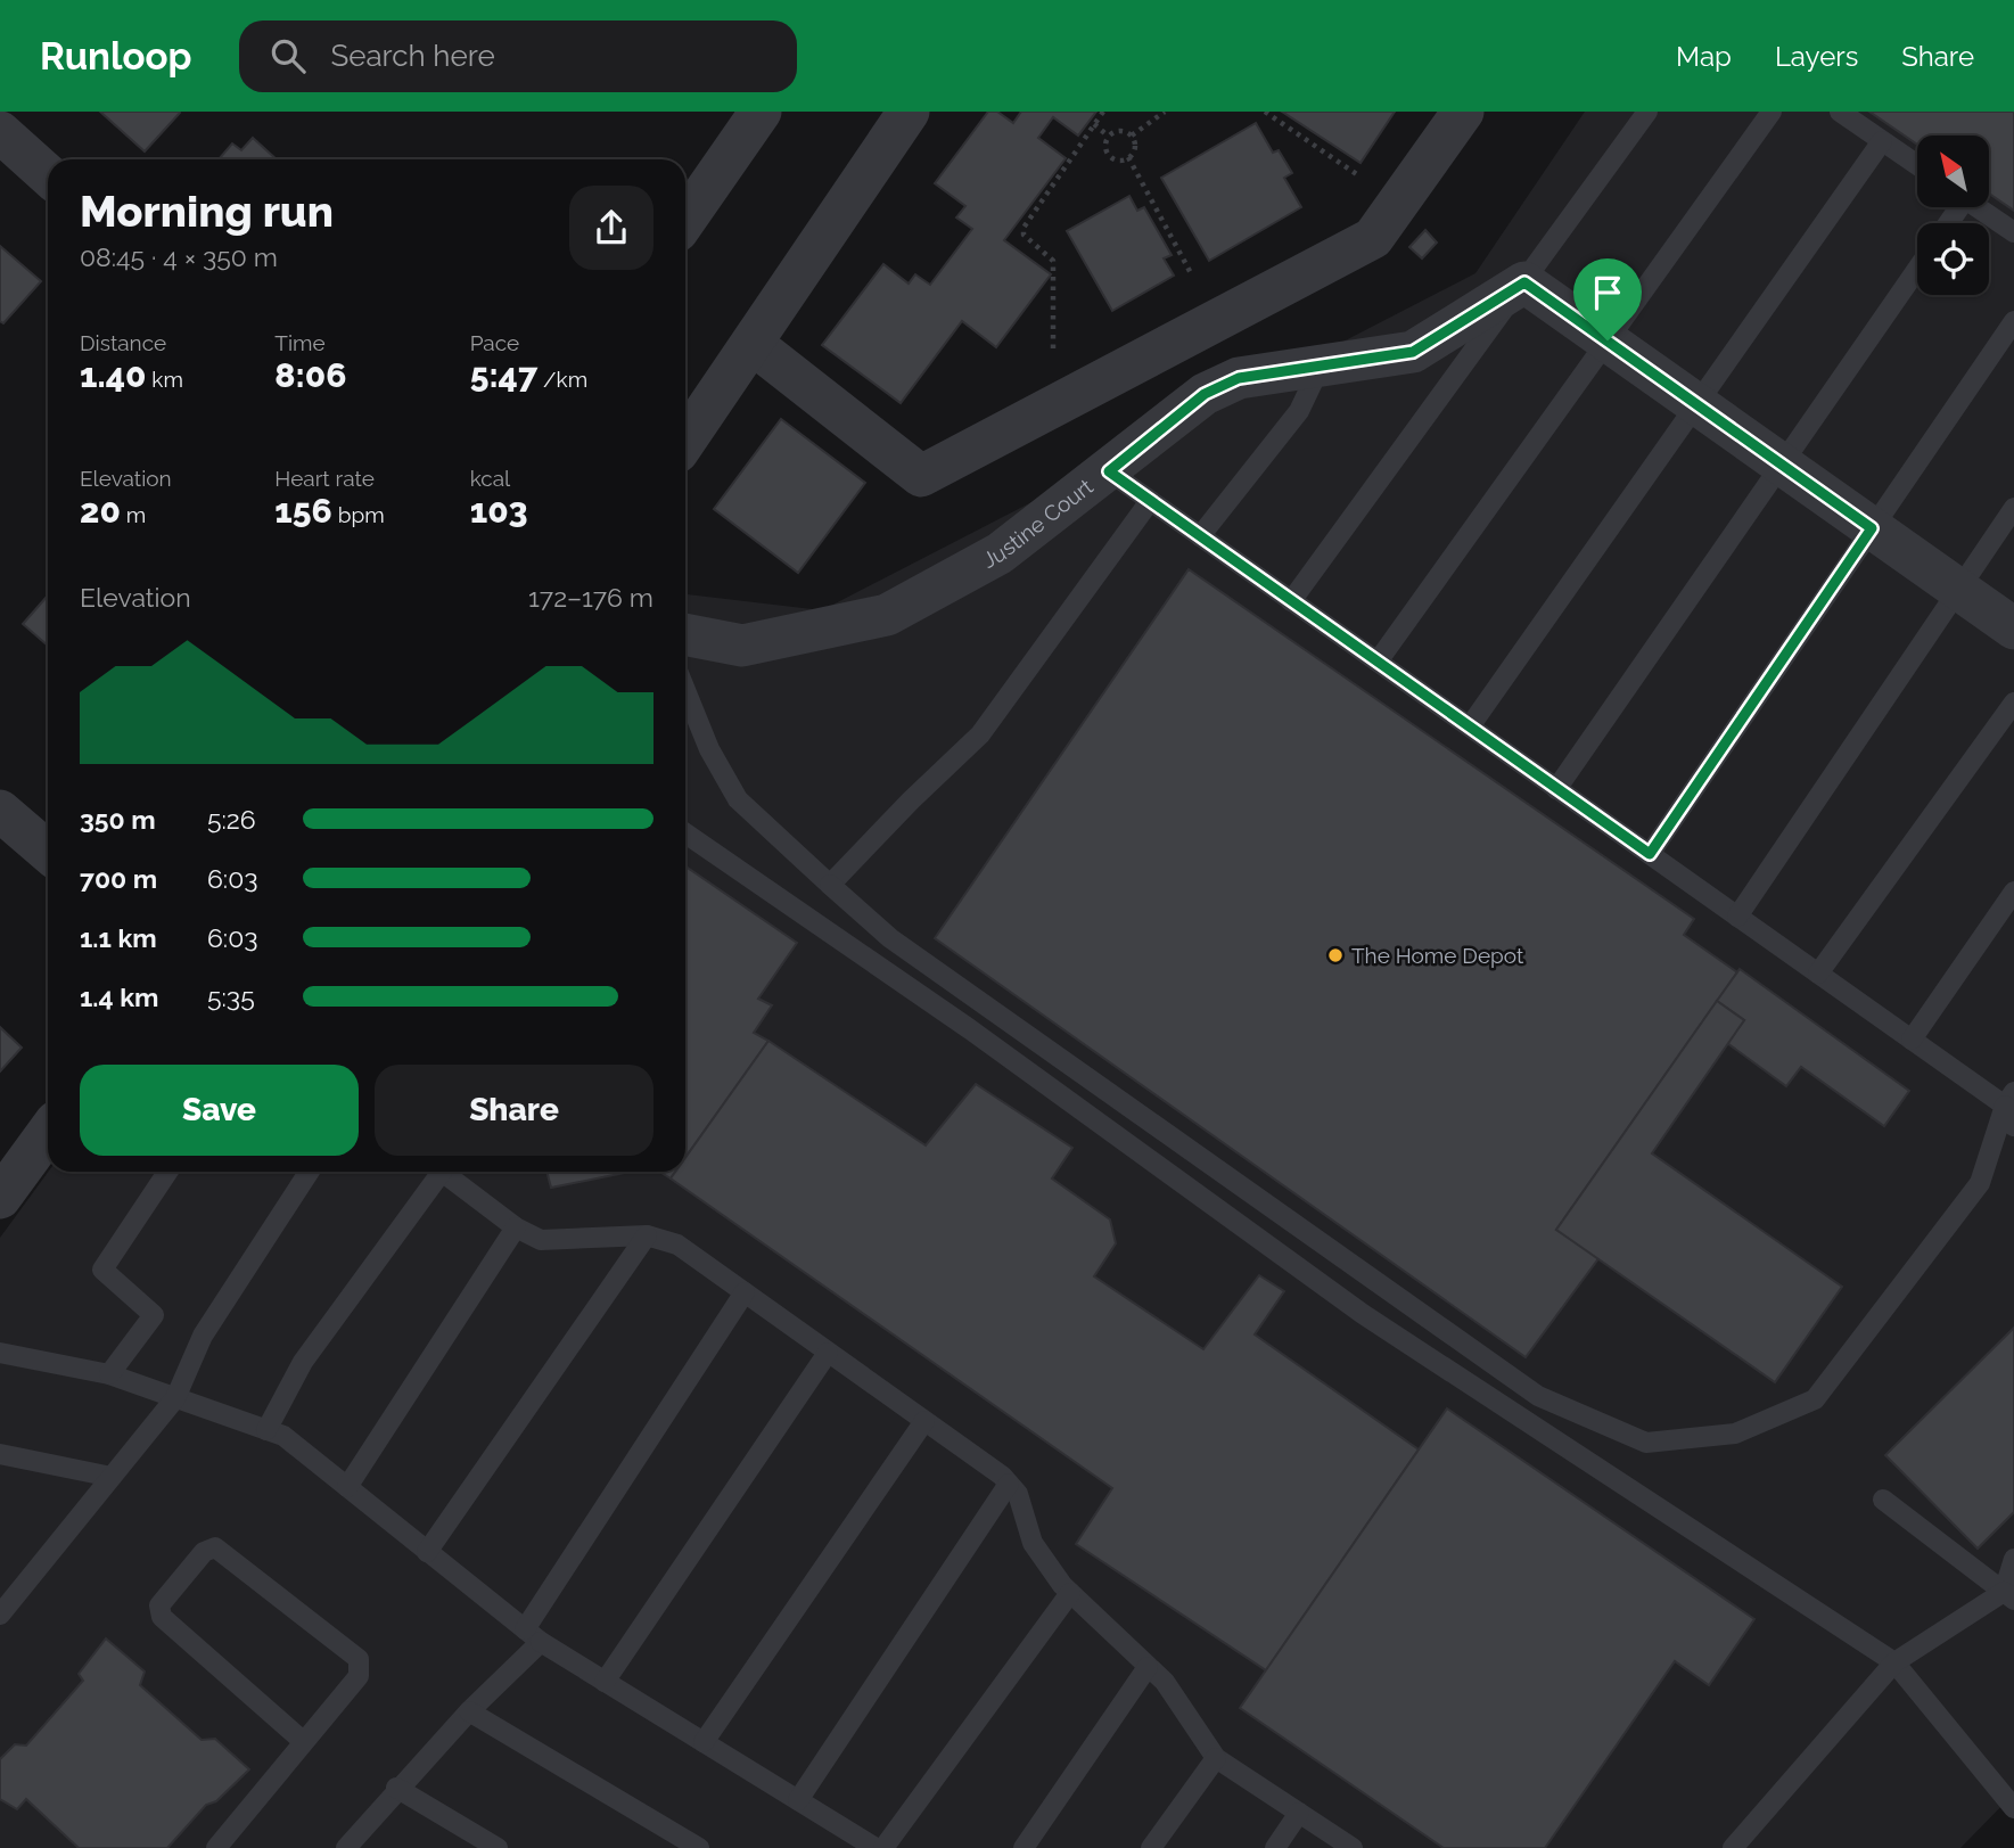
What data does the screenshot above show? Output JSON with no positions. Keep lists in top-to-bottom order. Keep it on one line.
{"streets":{"street":["Justine Court"]},"places":["The Home Depot"],"north":"top left","page":{"header":"Runloop","search":"Search here","nav":["Map","Layers","Share"],"heading":["Morning run","08:45 · 4 × 350 m"],"stats":[["Distance","1.40 km"],["Time","8:06"],["Pace","5:47 /km"],["Elevation","20 m"],["Heart rate","156 bpm"],["kcal","103"]],"chart":["Elevation","172–176 m"],"list":[{"name":"350 m","note":"5:26"},{"name":"700 m","note":"6:03"},{"name":"1.1 km","note":"6:03"},{"name":"1.4 km","note":"5:35"}],"buttons":["Save","Share"]}}
